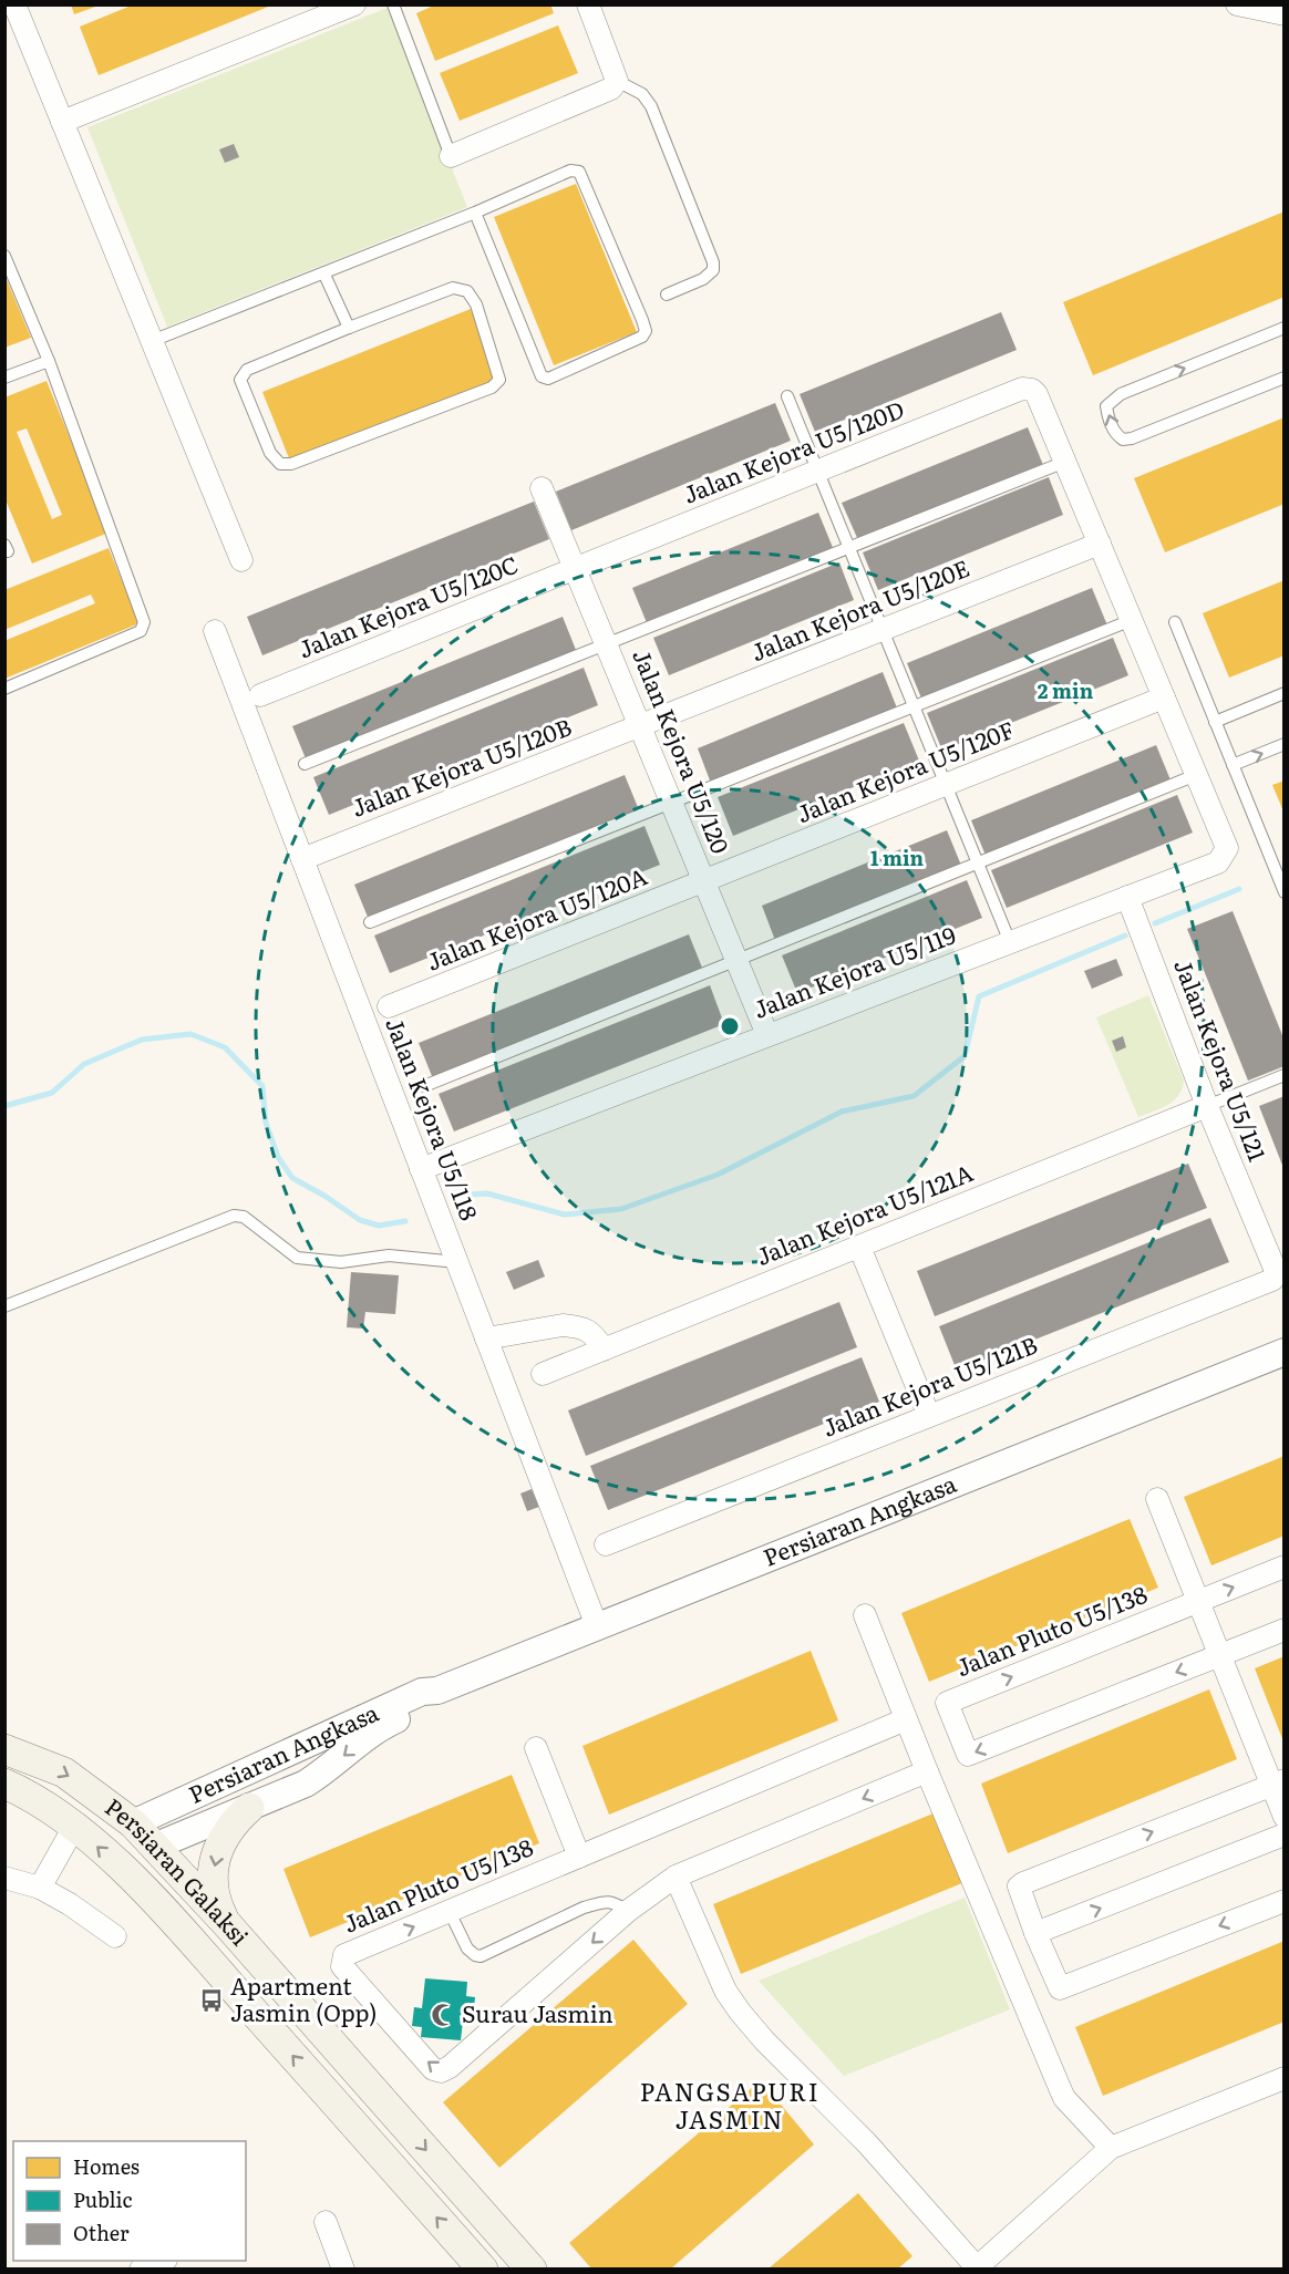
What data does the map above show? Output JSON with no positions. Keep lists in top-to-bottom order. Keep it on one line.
{"streets":{"main road":["Persiaran Galaksi"],"street":["Jalan Kejora U5/120D","Jalan Kejora U5/120C","Jalan Kejora U5/120E","Jalan Kejora U5/120","Jalan Kejora U5/120B","Jalan Kejora U5/120F","Jalan Kejora U5/120A","Jalan Kejora U5/119","Jalan Kejora U5/121","Jalan Kejora U5/118","Jalan Kejora U5/121A","Jalan Kejora U5/121B","Persiaran Angkasa","Jalan Pluto U5/138"]},"crossings":[["Jalan Kejora U5/120D","Jalan Kejora U5/120C"],["Jalan Kejora U5/120D","Jalan Kejora U5/120"],["Jalan Kejora U5/120C","Jalan Kejora U5/120"],["Jalan Kejora U5/120E","Jalan Kejora U5/120"],["Jalan Kejora U5/120E","Jalan Kejora U5/120B"],["Jalan Kejora U5/120","Jalan Kejora U5/120B"],["Jalan Kejora U5/120","Jalan Kejora U5/120F"],["Jalan Kejora U5/120","Jalan Kejora U5/120A"],["Jalan Kejora U5/120","Jalan Kejora U5/119"],["Jalan Kejora U5/120B","Jalan Kejora U5/118"],["Jalan Kejora U5/120F","Jalan Kejora U5/120A"],["Jalan Kejora U5/119","Jalan Kejora U5/121"],["Jalan Kejora U5/119","Jalan Kejora U5/118"],["Jalan Kejora U5/121","Jalan Kejora U5/121A"],["Jalan Kejora U5/121","Jalan Kejora U5/121B"],["Jalan Kejora U5/118","Persiaran Angkasa"],["Persiaran Angkasa","Persiaran Galaksi"]],"districts":["PANGSAPURI JASMIN"],"places":{"bus stop":["Apartment Jasmin (Opp)"],"mosque":["Surau Jasmin"]},"legend":["Homes","Public","Other"],"rings":["2 min","1 min"]}
